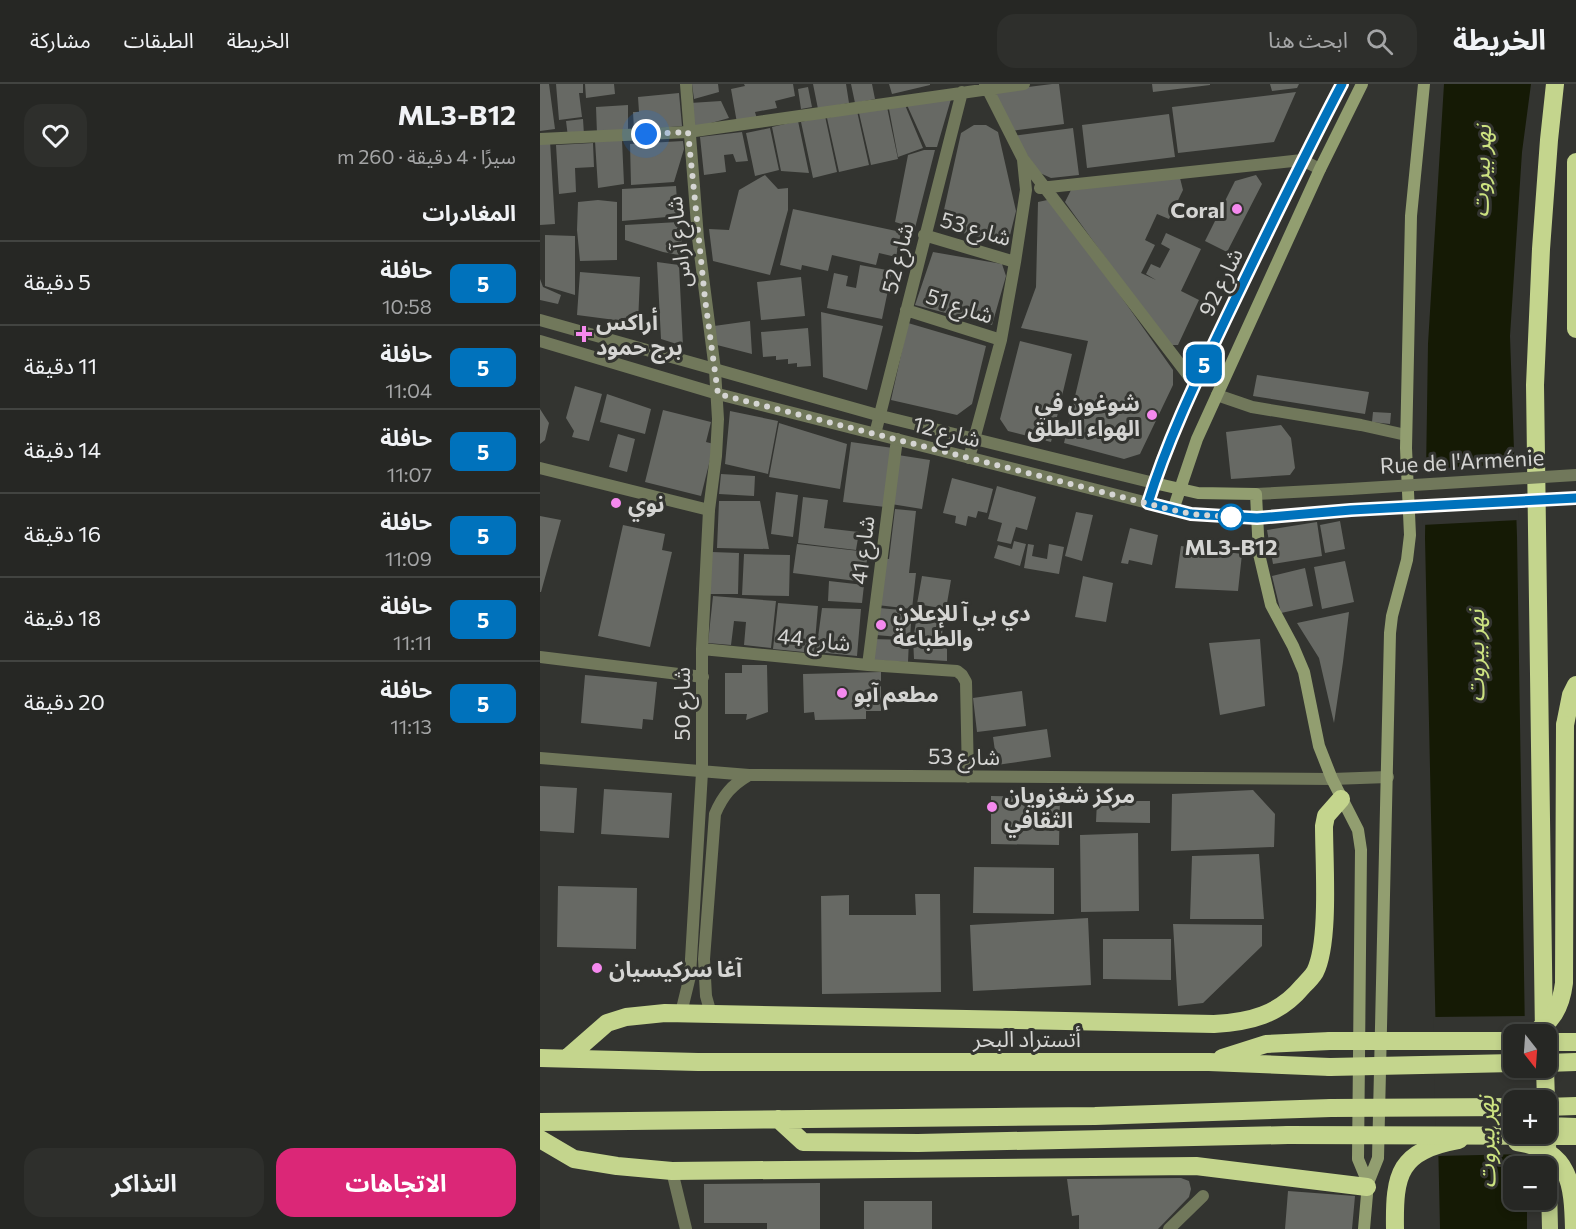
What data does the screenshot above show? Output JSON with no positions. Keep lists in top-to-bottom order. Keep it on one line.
{"streets":{"highway":["أتستراد البحر"],"main road":["شارع 92","شارع 12"],"street":["شارع 53","شارع آراس","شارع 52","شارع 51","Rue de l'Arménie","شارع 41","شارع 44","شارع 50"]},"crossings":[["شارع 53","شارع 52"],["شارع 53","شارع 44"],["شارع 53","شارع 50"],["شارع آراس","شارع 12"],["شارع آراس","شارع 50"],["شارع 52","شارع 51"],["شارع 52","شارع 12"],["شارع 92","شارع 12"],["شارع 12","Rue de l'Arménie"],["شارع 12","شارع 41"],["شارع 12","شارع 50"],["شارع 41","شارع 44"],["شارع 44","شارع 50"]],"water":["نهر بيروت"],"places":{"other":["Coral","شوغون في الهواء الطلق","نوي","ML3-B12","دي بي آ للإعلان والطباعة","مطعم آبو","مركز شغزويان الثقافي","آغا سركيسيان"],"health":["أراكس برج حمود"]},"lines":["bus line 5"],"north":"bottom","page":{"header":"الخريطة","search":"ابحث هنا","nav":["الخريطة","الطبقات","مشاركة"],"on_map":"5","heading":[["ML3-B12","سيرًا · 4 دقيقة · 260 m"],"المغادرات"],"list":[{"mark":"5","name":"حافلة","note":"10:58","value":"5 دقيقة"},{"mark":"5","name":"حافلة","note":"11:04","value":"11 دقيقة"},{"mark":"5","name":"حافلة","note":"11:07","value":"14 دقيقة"},{"mark":"5","name":"حافلة","note":"11:09","value":"16 دقيقة"},{"mark":"5","name":"حافلة","note":"11:11","value":"18 دقيقة"},{"mark":"5","name":"حافلة","note":"11:13","value":"20 دقيقة"}],"map_buttons":["+","−"],"buttons":["الاتجاهات","التذاكر"]}}
